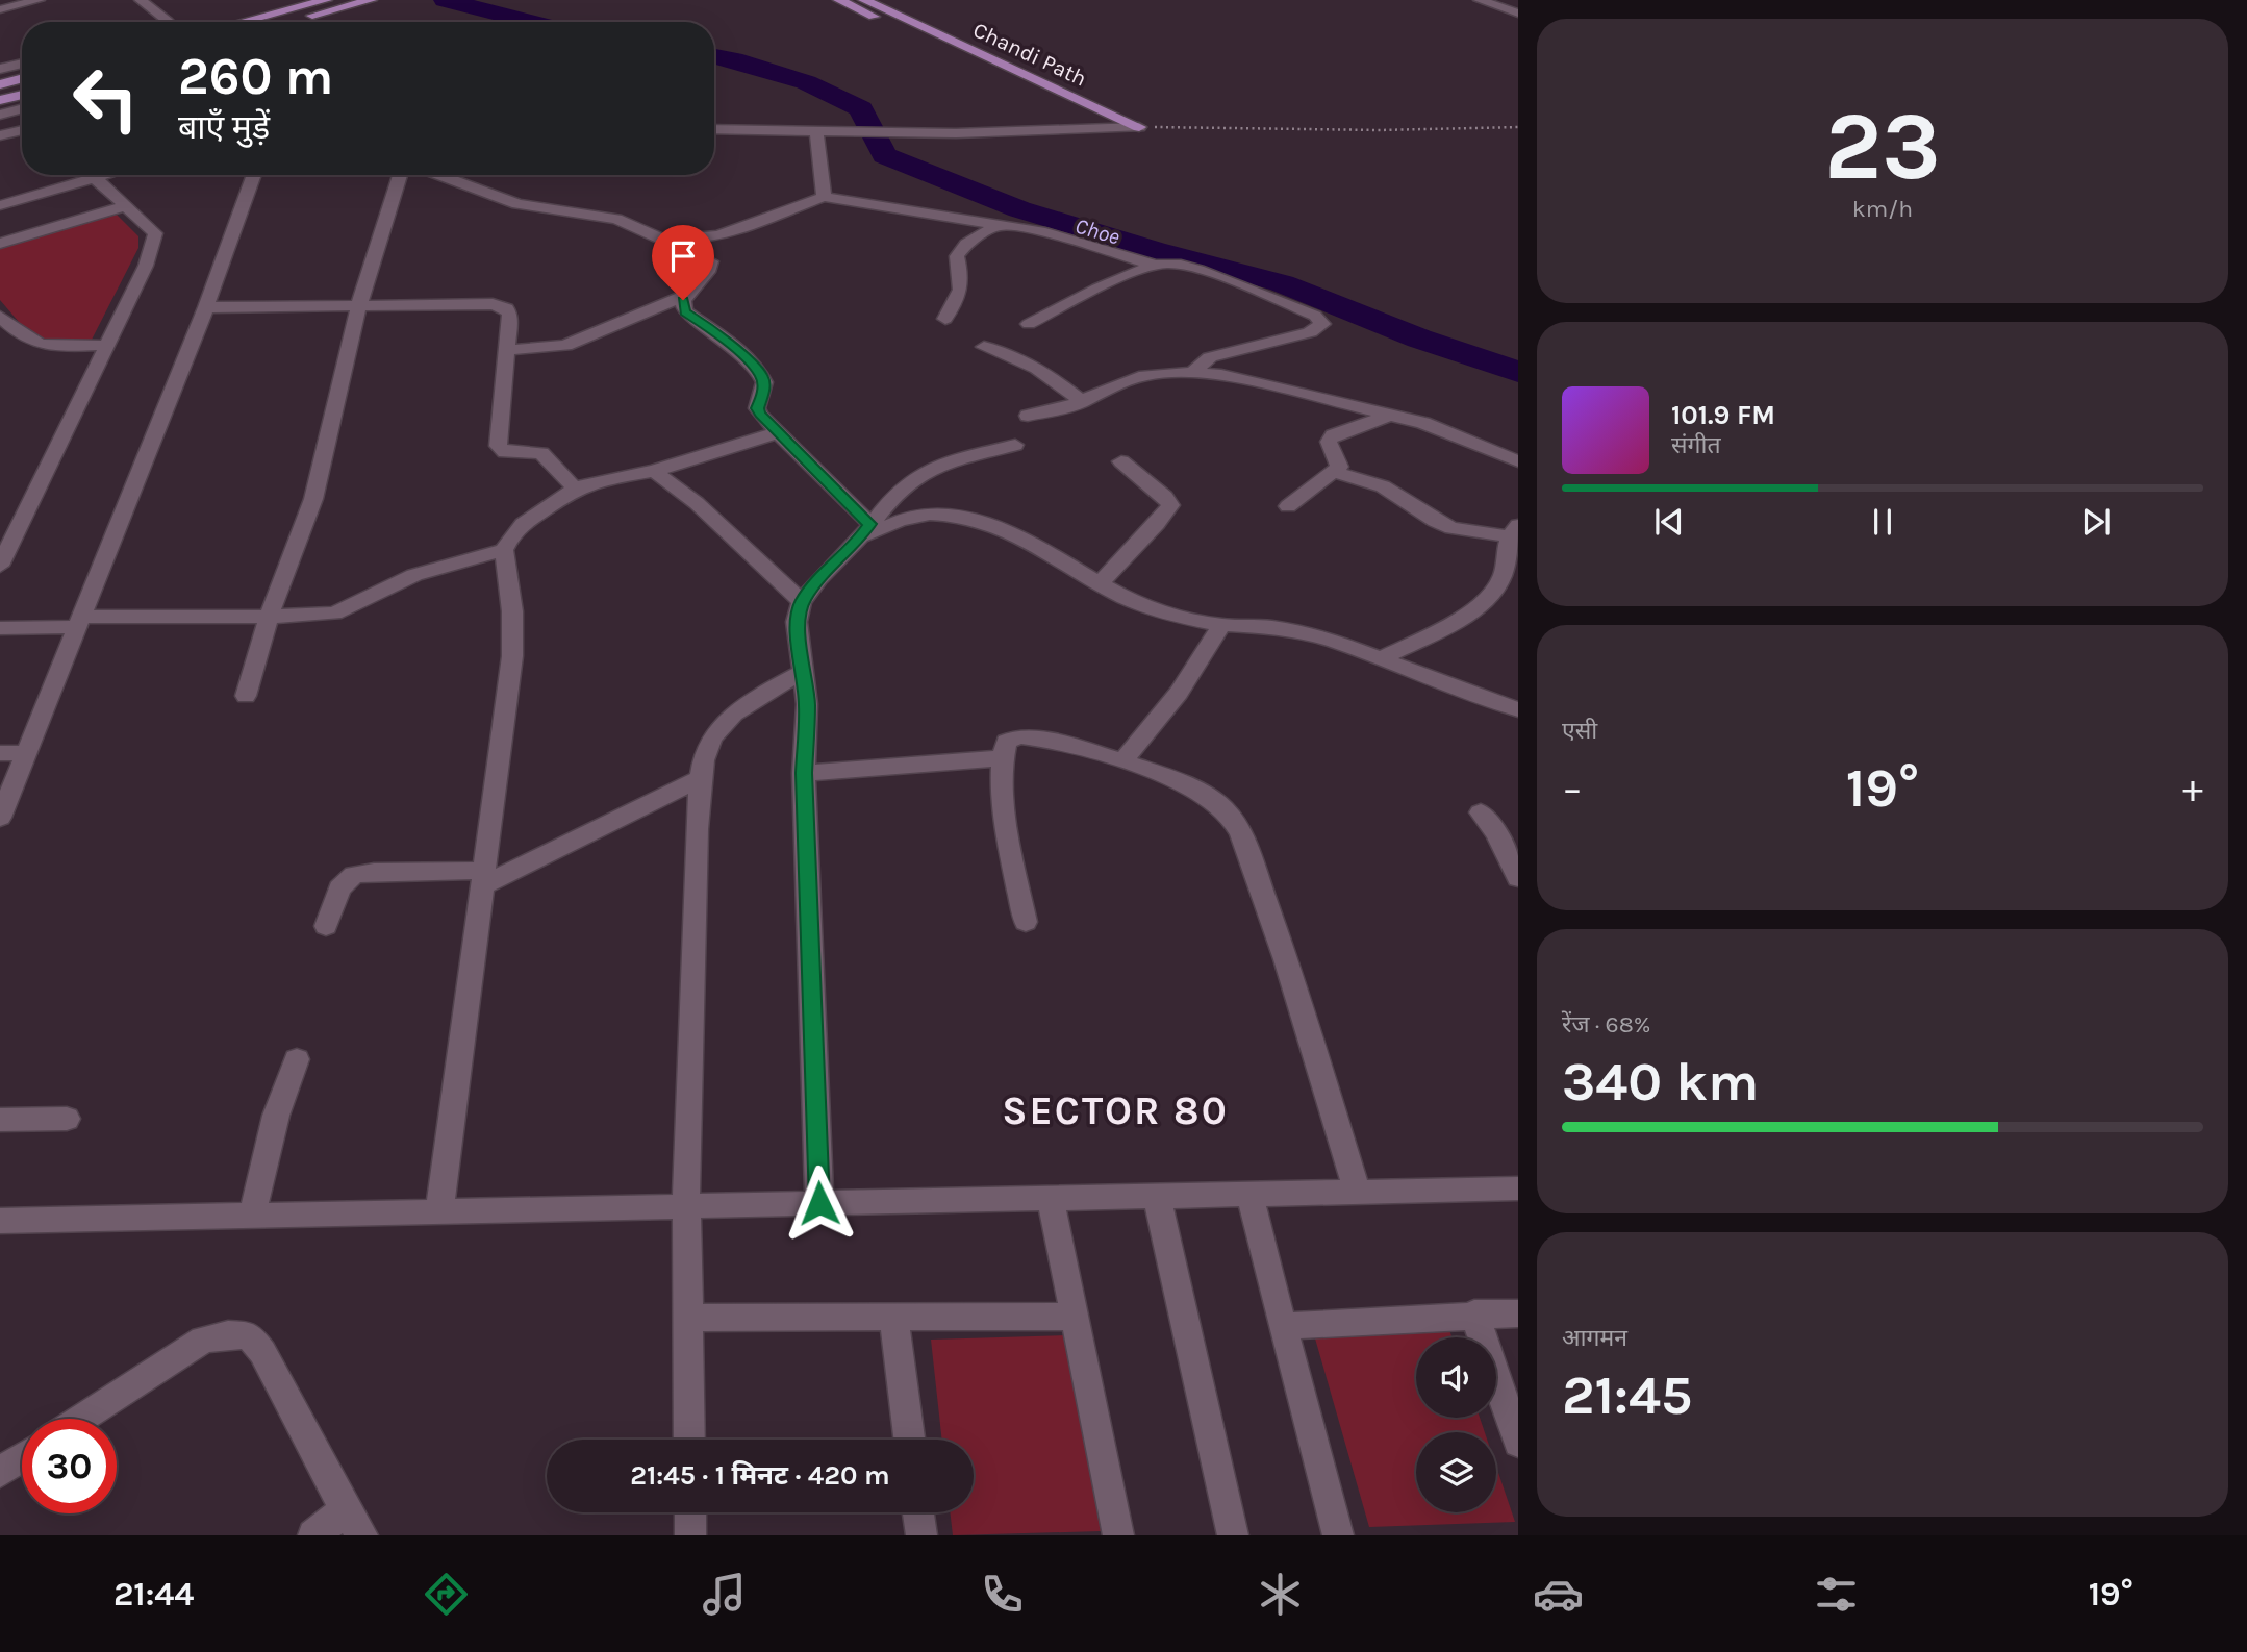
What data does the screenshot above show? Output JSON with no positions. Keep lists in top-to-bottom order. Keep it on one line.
{"streets":{"main road":["Chandi Path"]},"districts":["SECTOR 80"],"water":["Choe"],"page":{"tile":[["23","km/h"],"एसी",["रेंज · 68%","340 km"],["आगमन","21:45"]],"turn":["260 m","बाएँ मुड़ें"],"song":["101.9 FM","संगीत"],"heat":["−","19°","+"],"limit":"30","trip":"21:45 · 1 मिनट · 420 m","tabs":["21:44","19°"]}}
